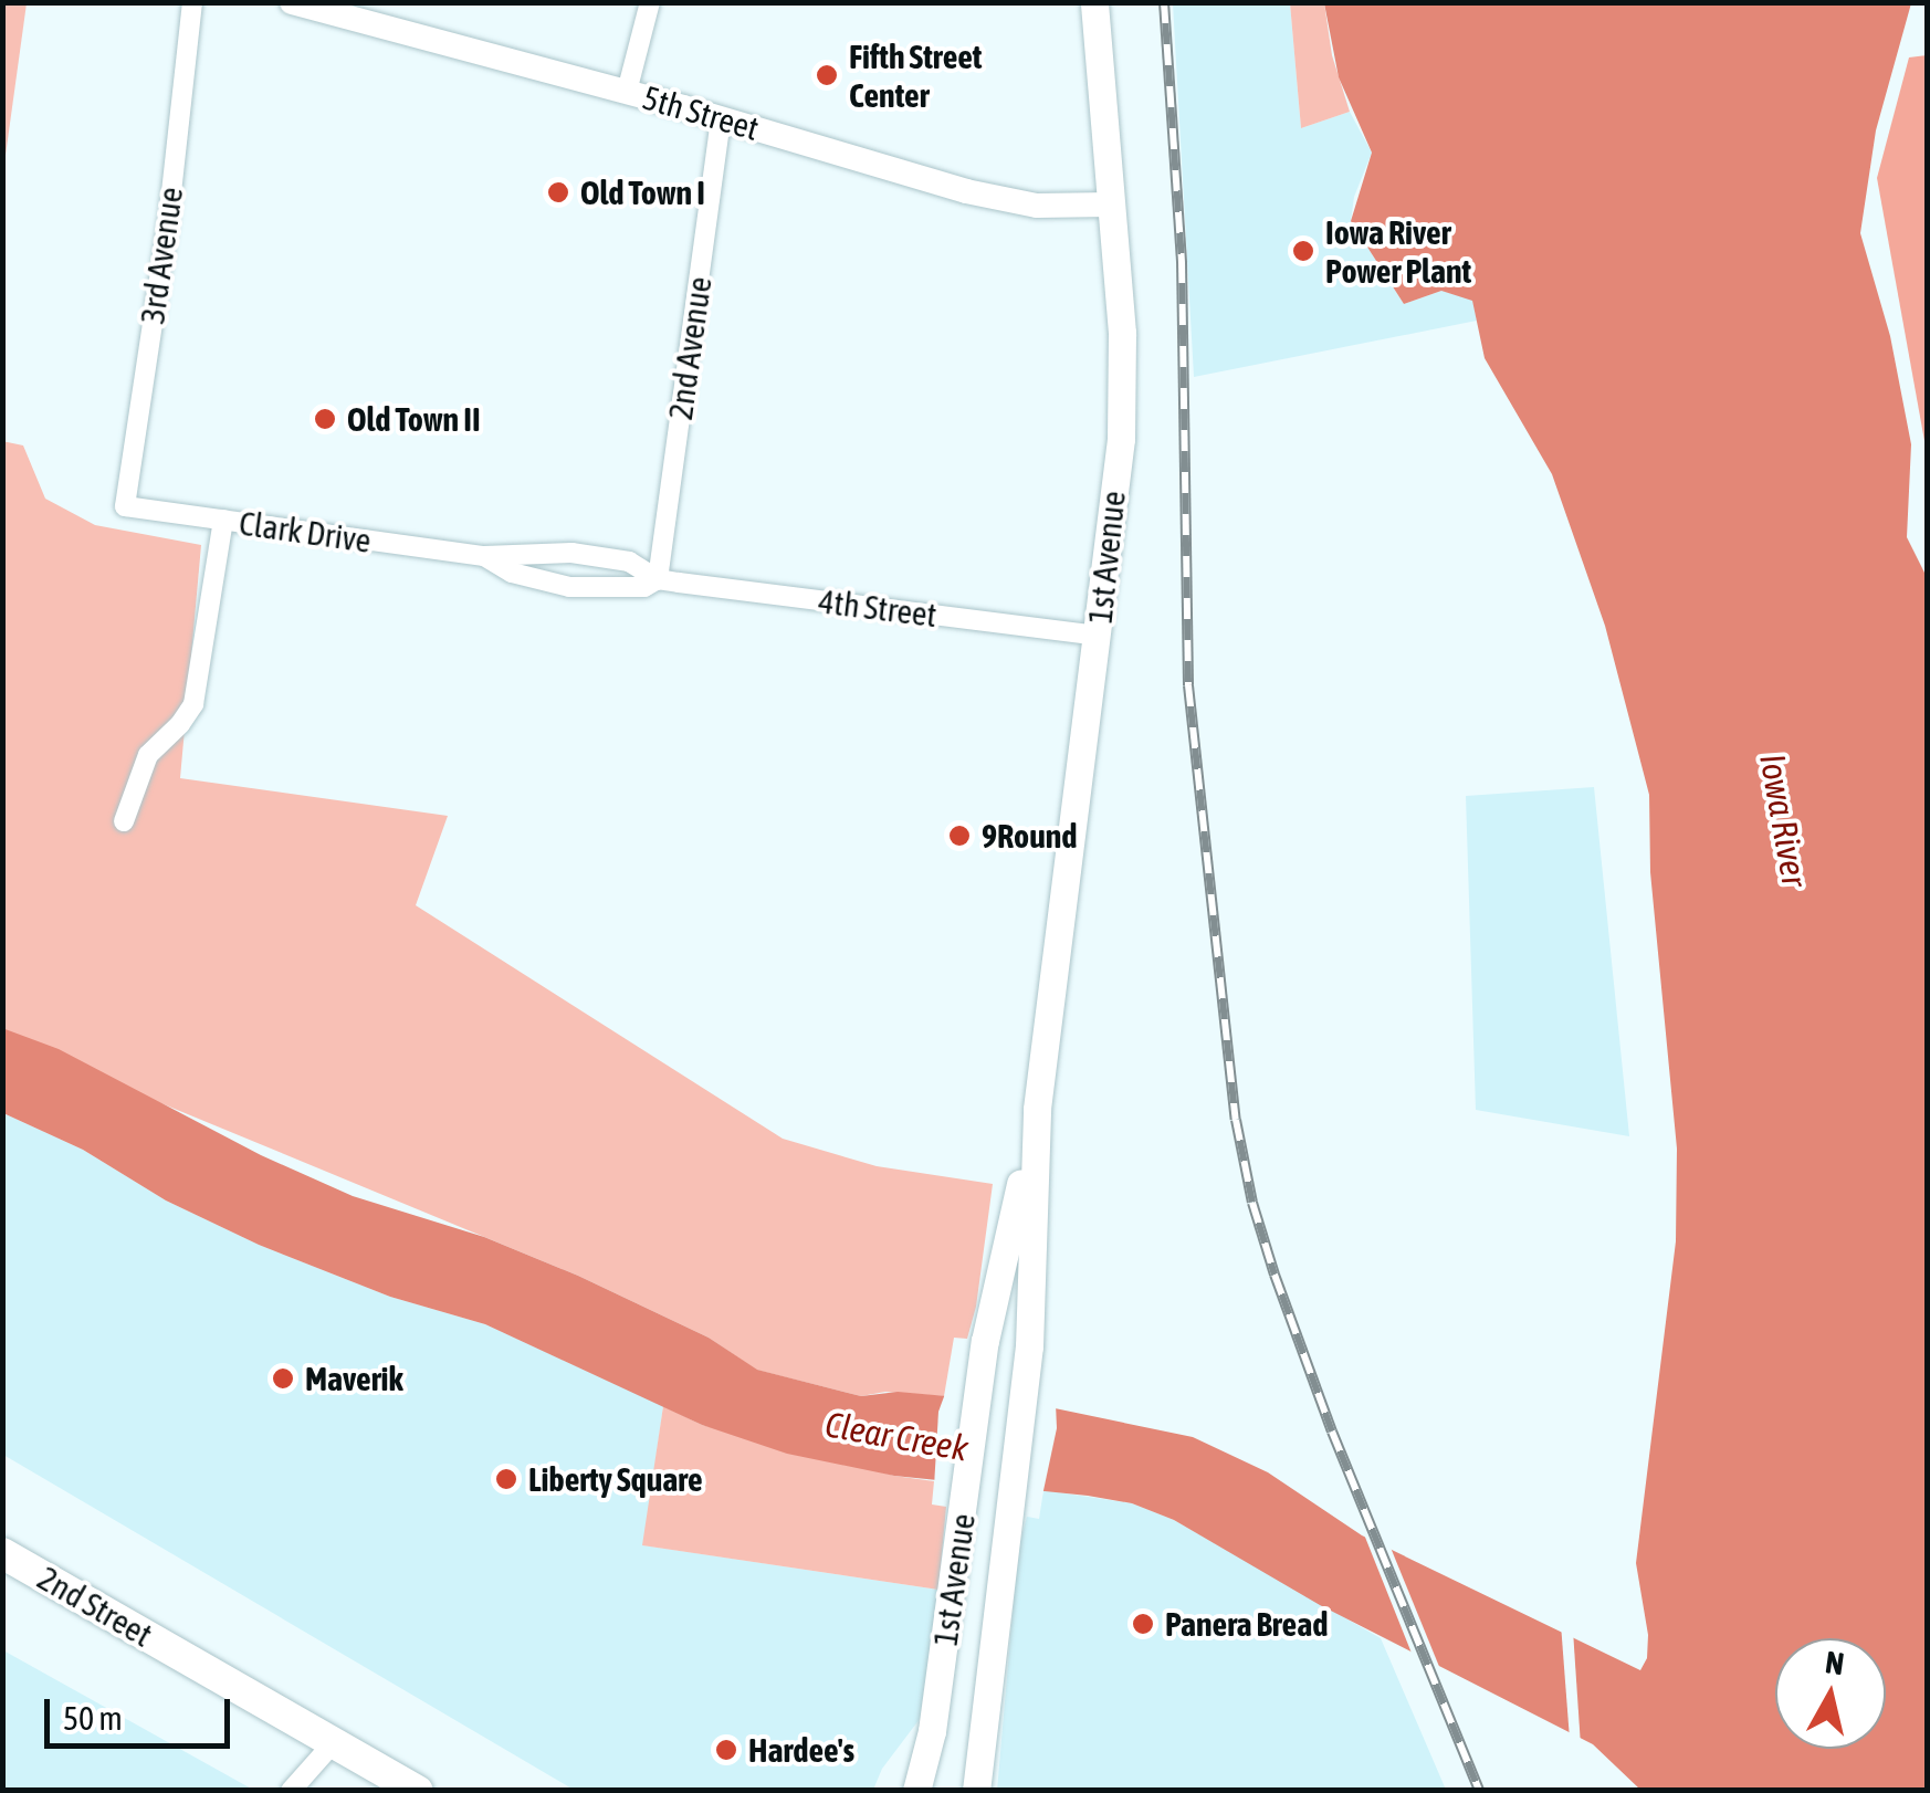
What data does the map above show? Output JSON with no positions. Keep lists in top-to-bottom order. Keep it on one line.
{"streets":{"main road":["1st Avenue","2nd Street"],"street":["5th Street","3rd Avenue","2nd Avenue","Clark Drive","4th Street"]},"crossings":[["5th Street","2nd Avenue"],["5th Street","1st Avenue"],["3rd Avenue","Clark Drive"],["2nd Avenue","Clark Drive"],["2nd Avenue","4th Street"],["Clark Drive","4th Street"],["1st Avenue","4th Street"]],"water":["Iowa River","Clear Creek"],"places":["Fifth Street Center","Old Town I","Iowa River Power Plant","Old Town II","9Round","Maverik","Liberty Square","Panera Bread","Hardee's"],"scale_bar":"50 m","north":"top"}
